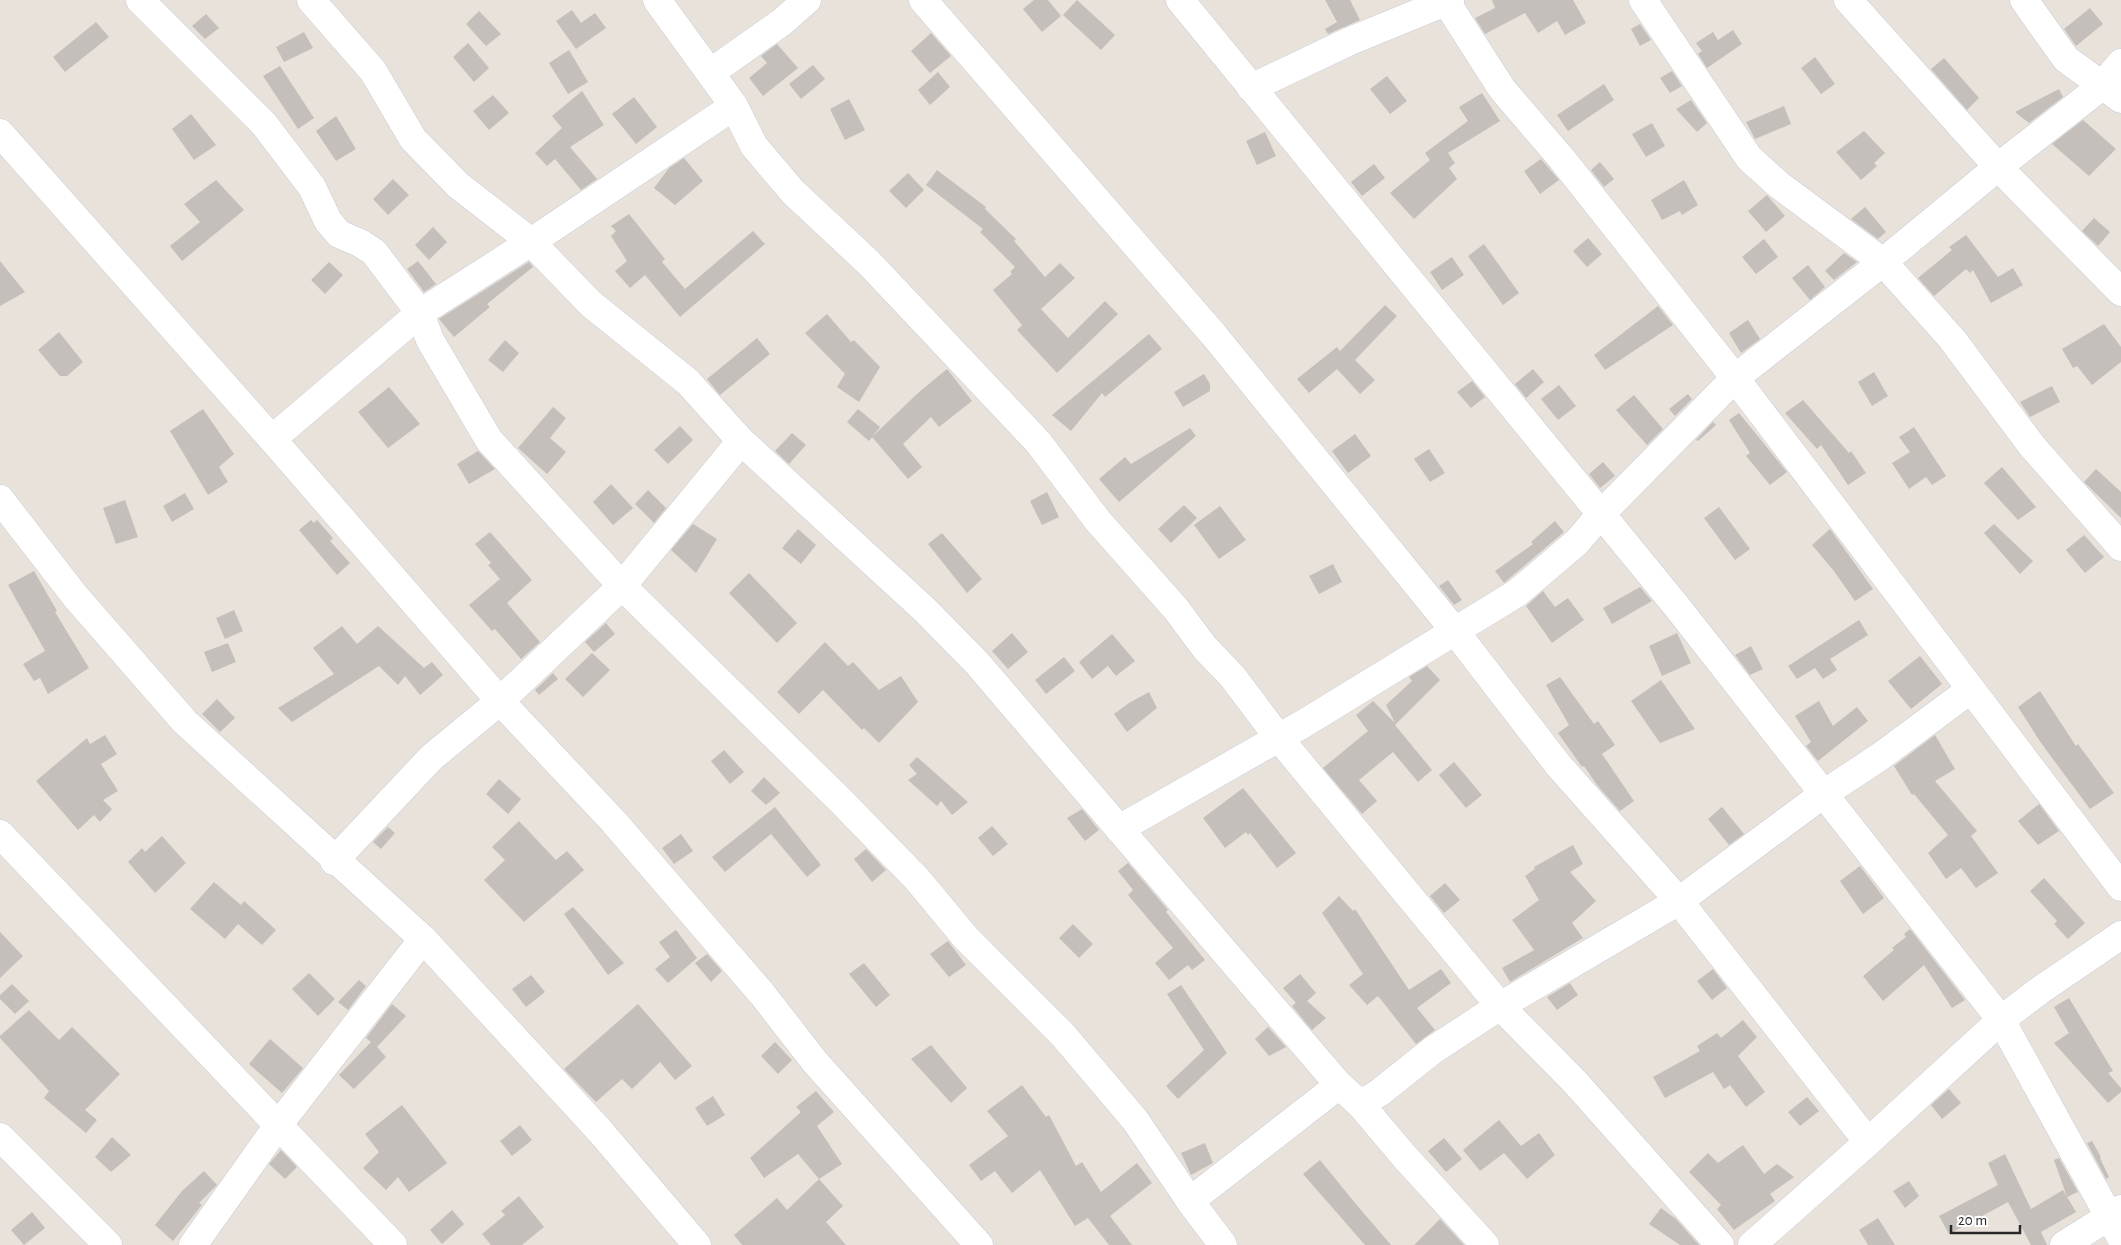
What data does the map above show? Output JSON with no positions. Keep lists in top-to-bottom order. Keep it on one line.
{"scale_bar":"20 m"}
